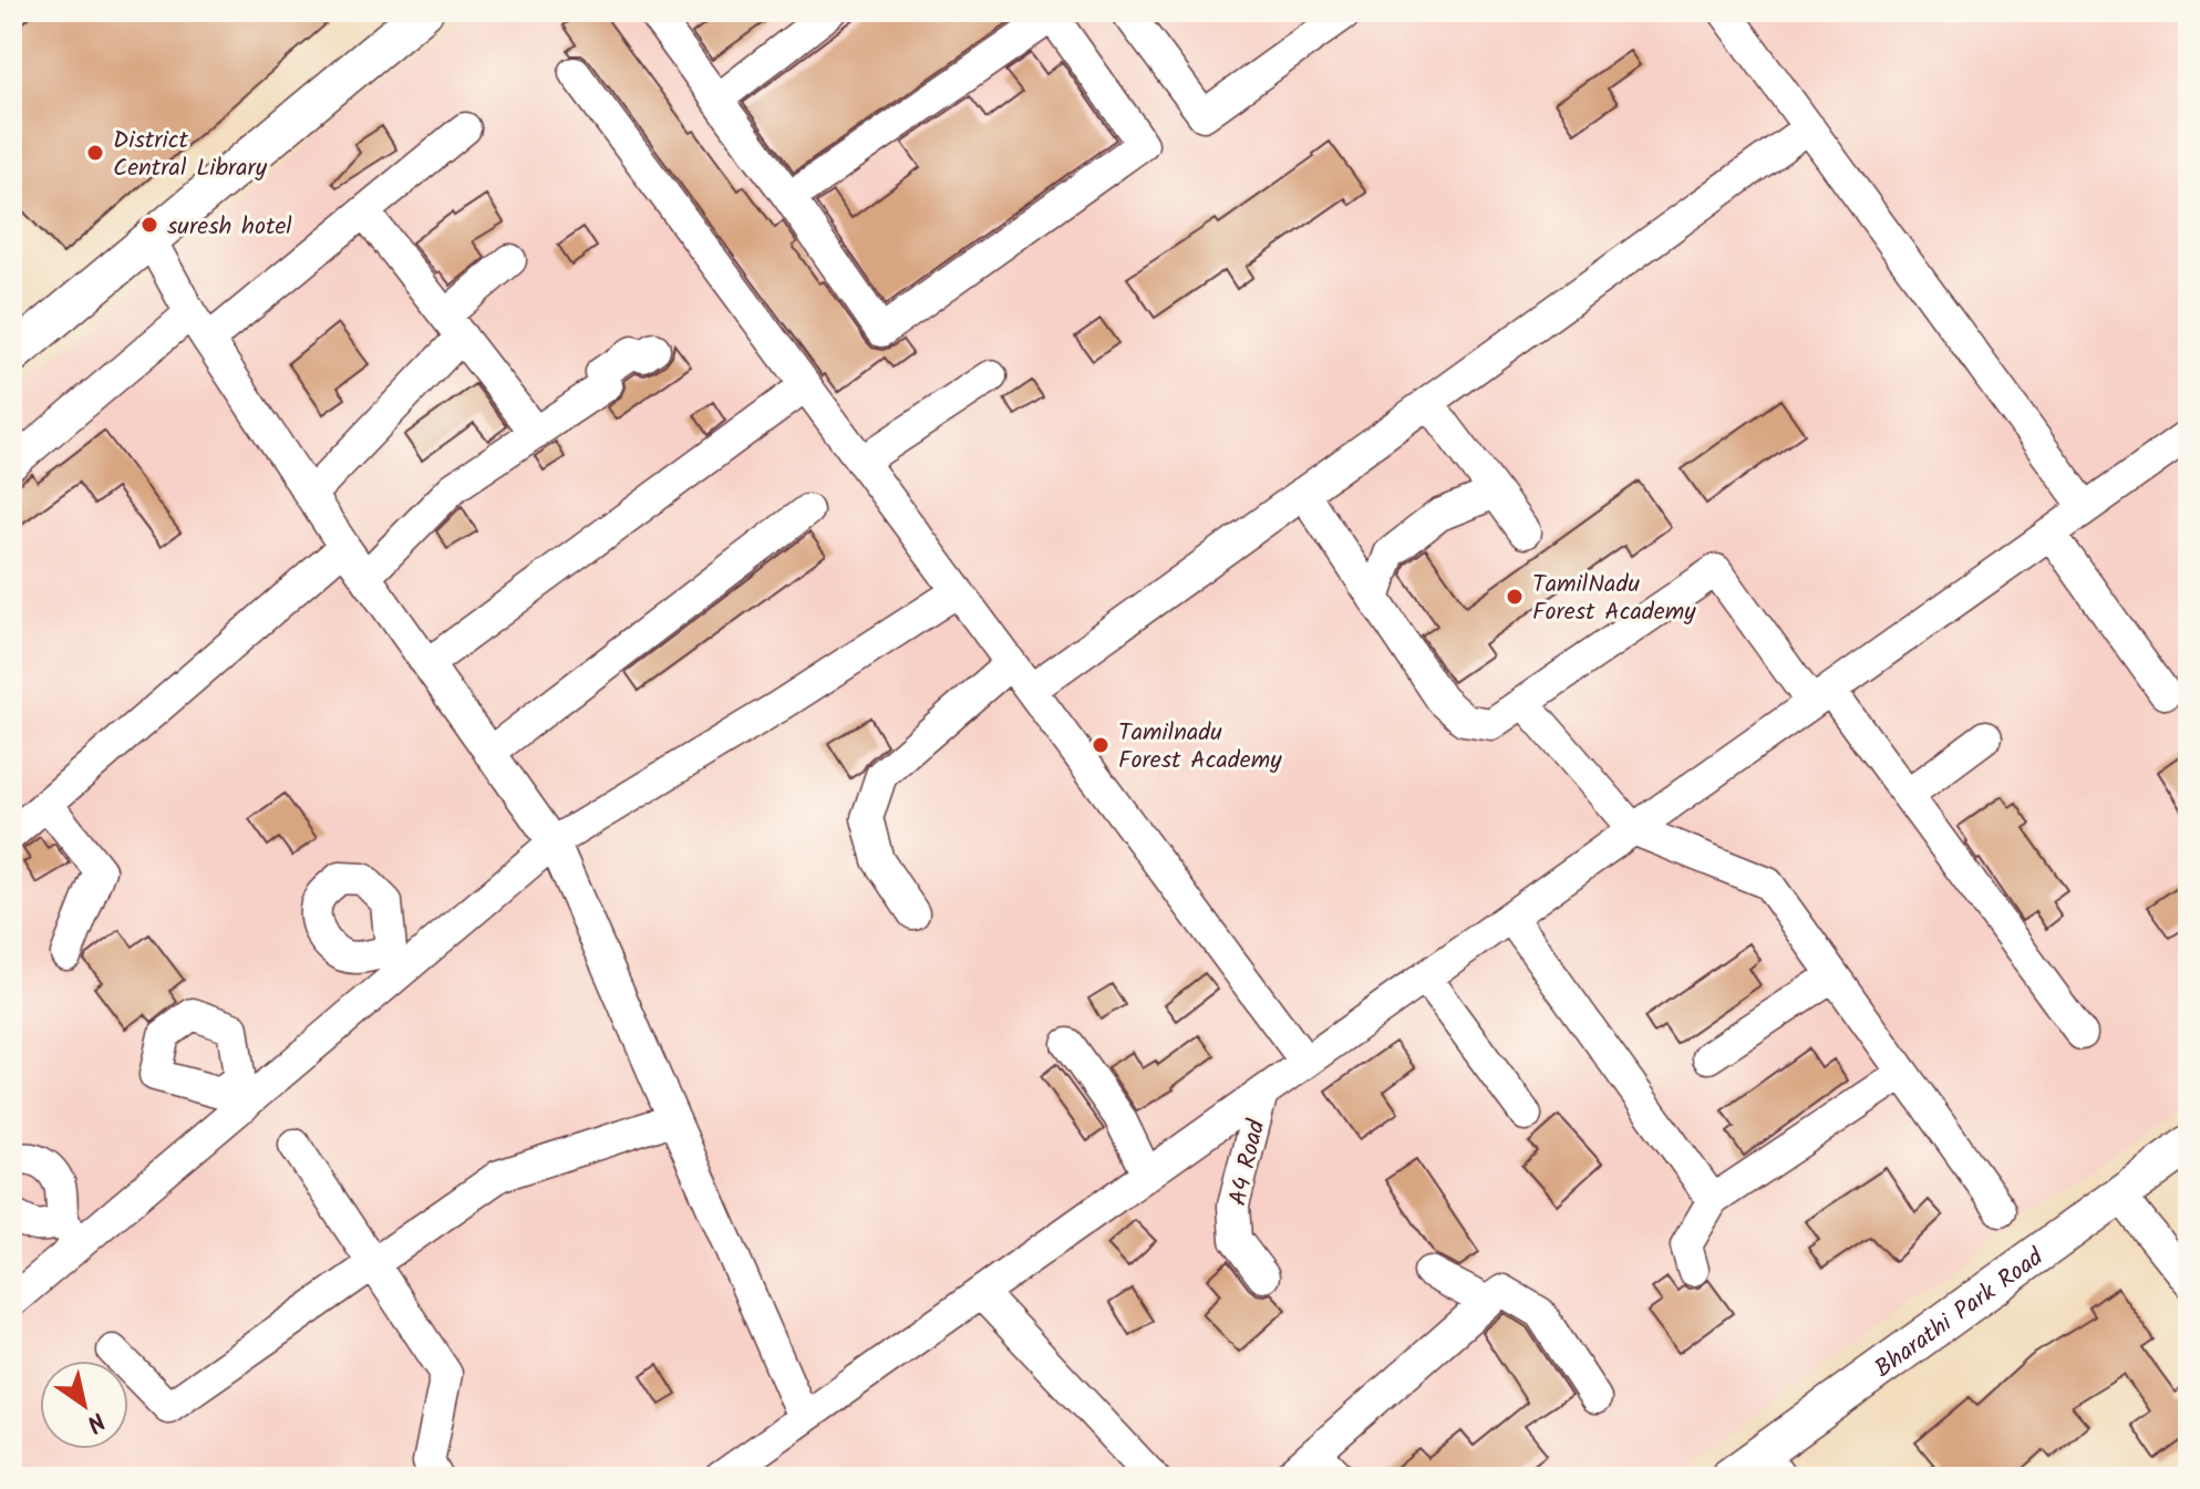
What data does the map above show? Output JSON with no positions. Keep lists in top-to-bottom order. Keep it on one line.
{"streets":{"main road":["Bharathi Park Road"],"street":["A4 Road"]},"places":["District Central Library","suresh hotel","TamilNadu Forest Academy","Tamilnadu Forest Academy"],"north":"bottom right"}
